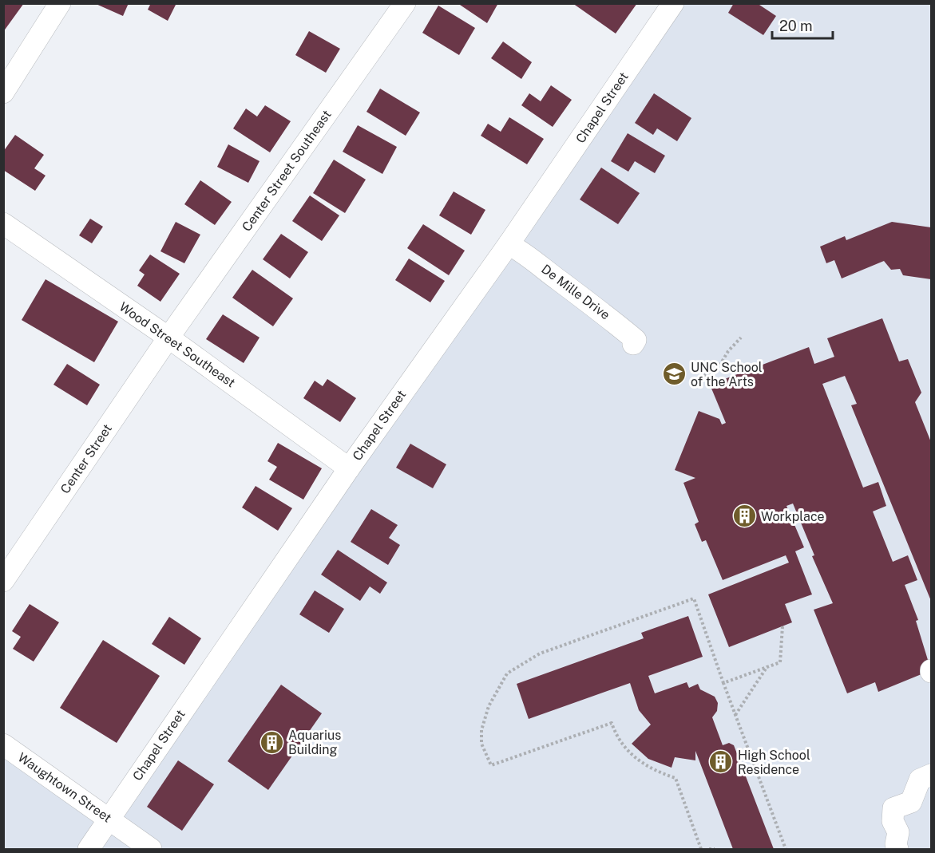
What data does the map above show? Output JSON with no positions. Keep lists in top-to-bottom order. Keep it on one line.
{"streets":{"street":["Chapel Street","Center Street Southeast","De Mille Drive","Wood Street Southeast","Center Street","Waughtown Street"]},"crossings":[["Chapel Street","De Mille Drive"],["Chapel Street","Wood Street Southeast"],["Chapel Street","Waughtown Street"],["Center Street Southeast","Wood Street Southeast"],["Center Street Southeast","Center Street"],["Wood Street Southeast","Center Street"]],"places":{"school or university":["UNC School of the Arts"],"building":["Workplace","Aquarius Building","High School Residence"]},"scale_bar":"20 m"}
